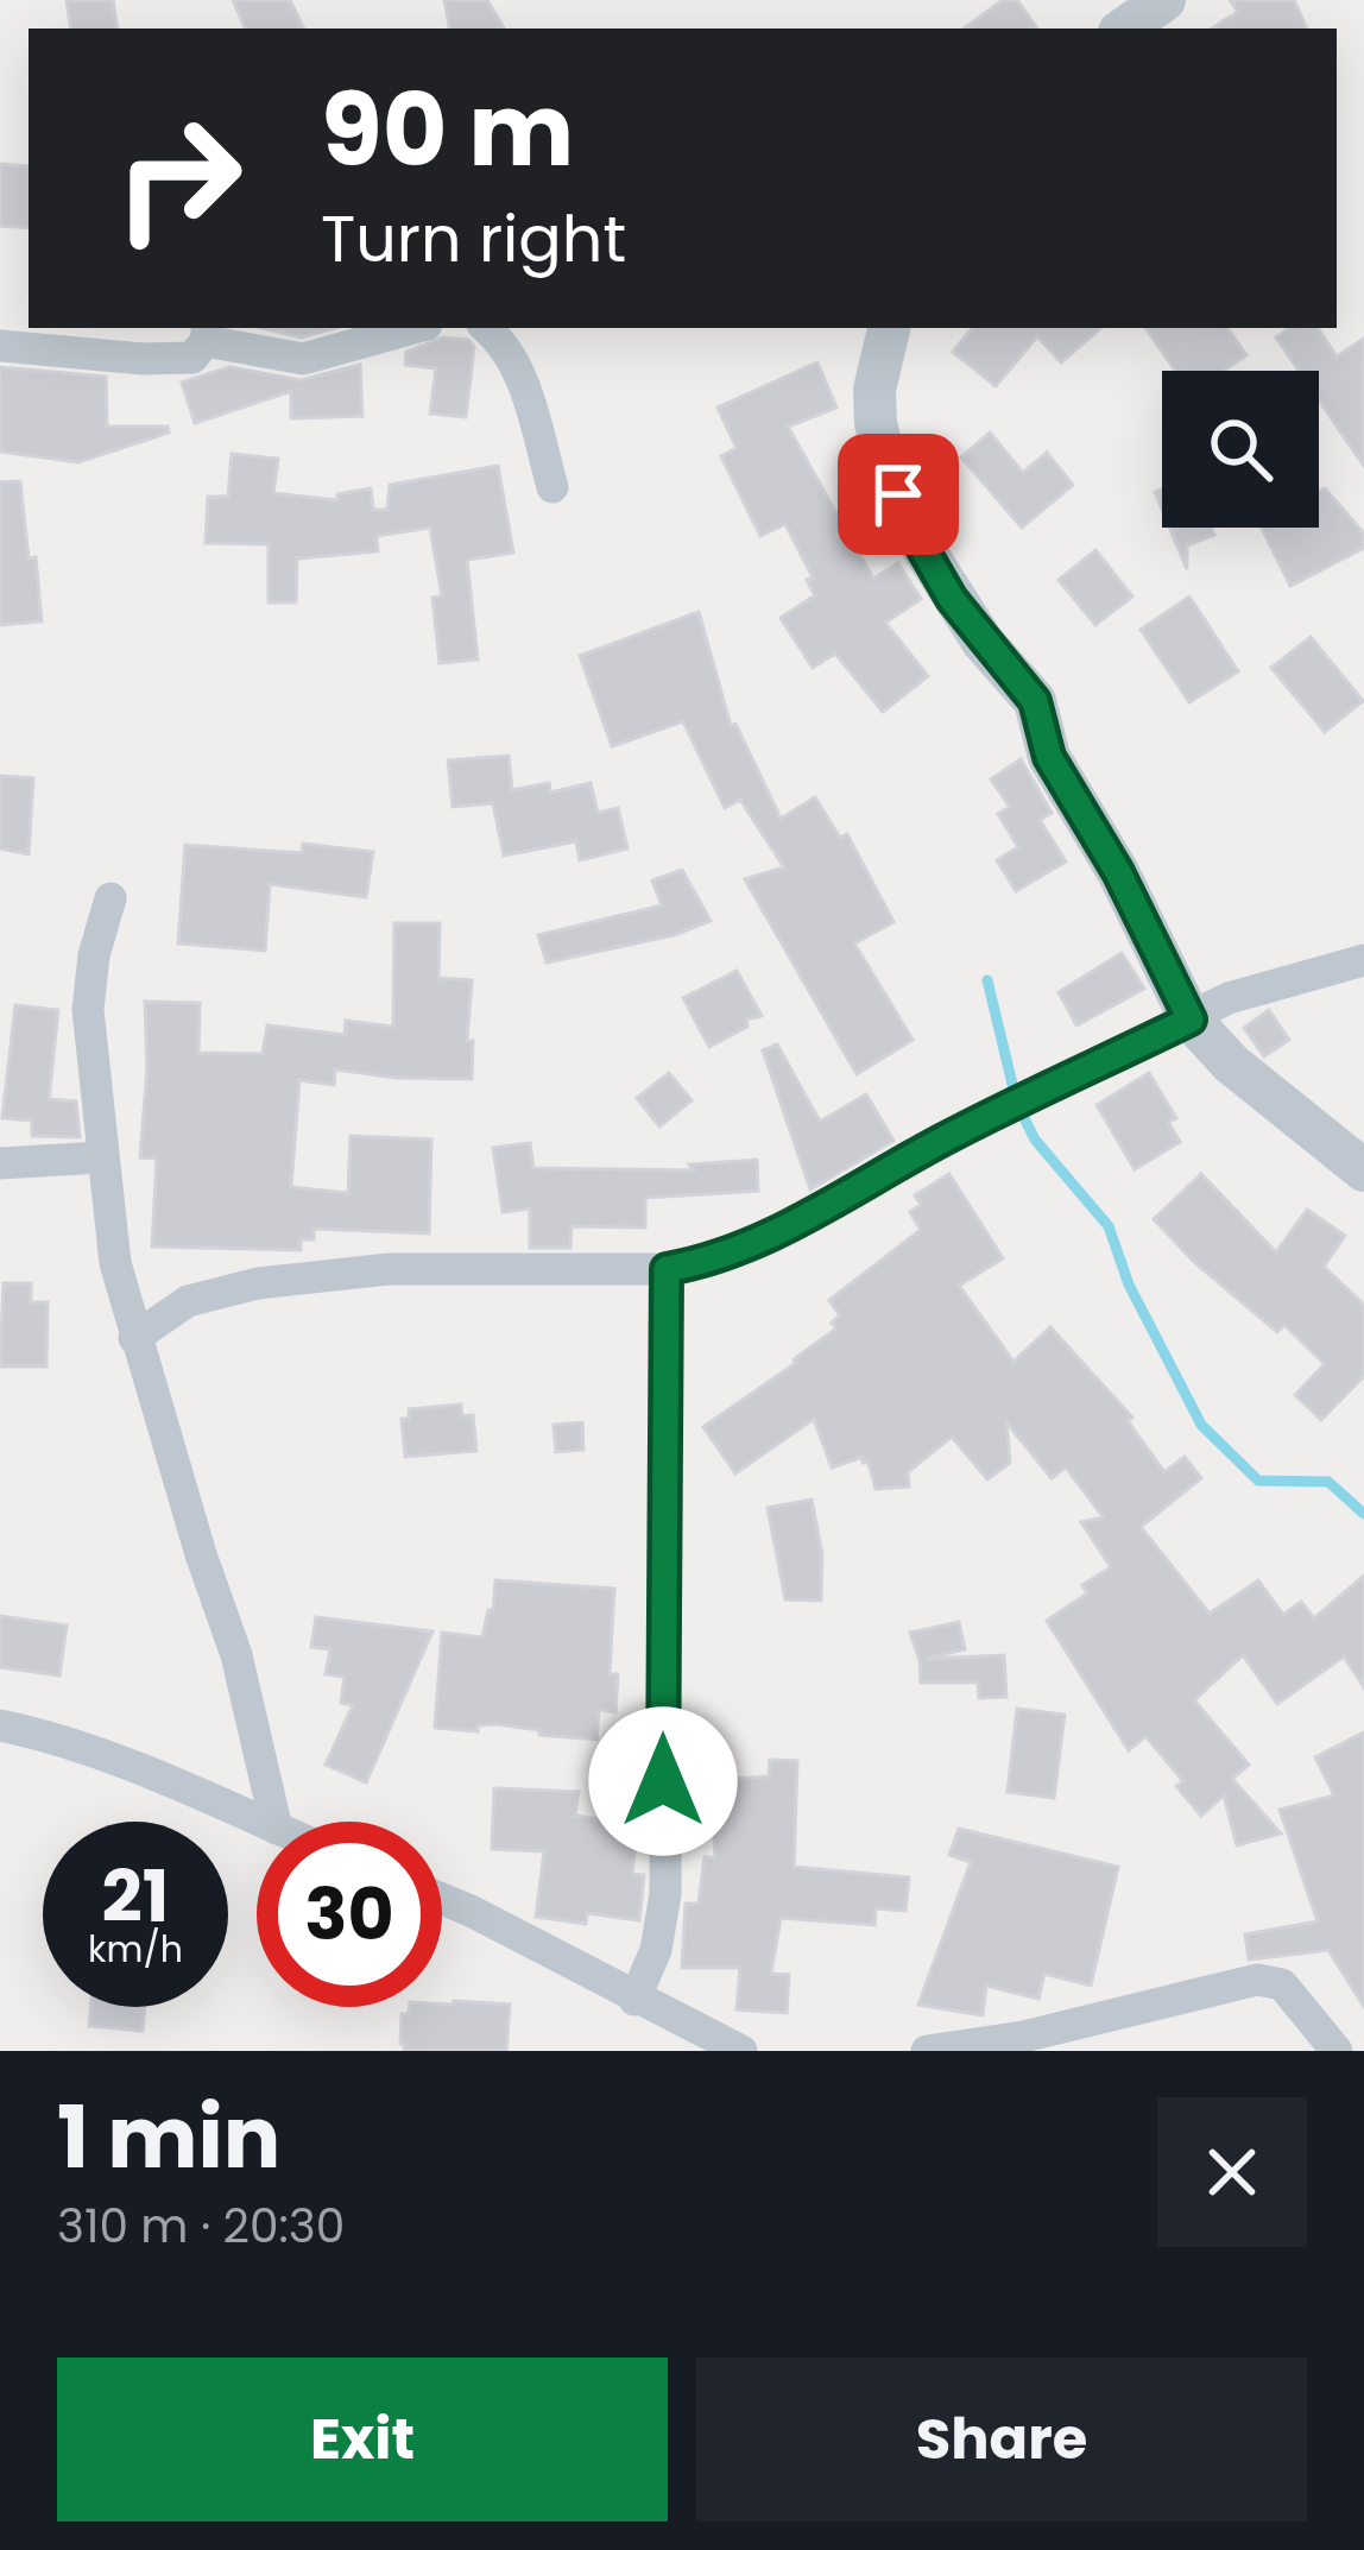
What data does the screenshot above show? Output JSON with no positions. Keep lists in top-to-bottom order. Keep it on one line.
{"page":{"turn":["90 m","Turn right"],"speed":"21 km/h","limit":"30","heading":["1 min","310 m · 20:30"],"buttons":["Exit","Share"]}}
